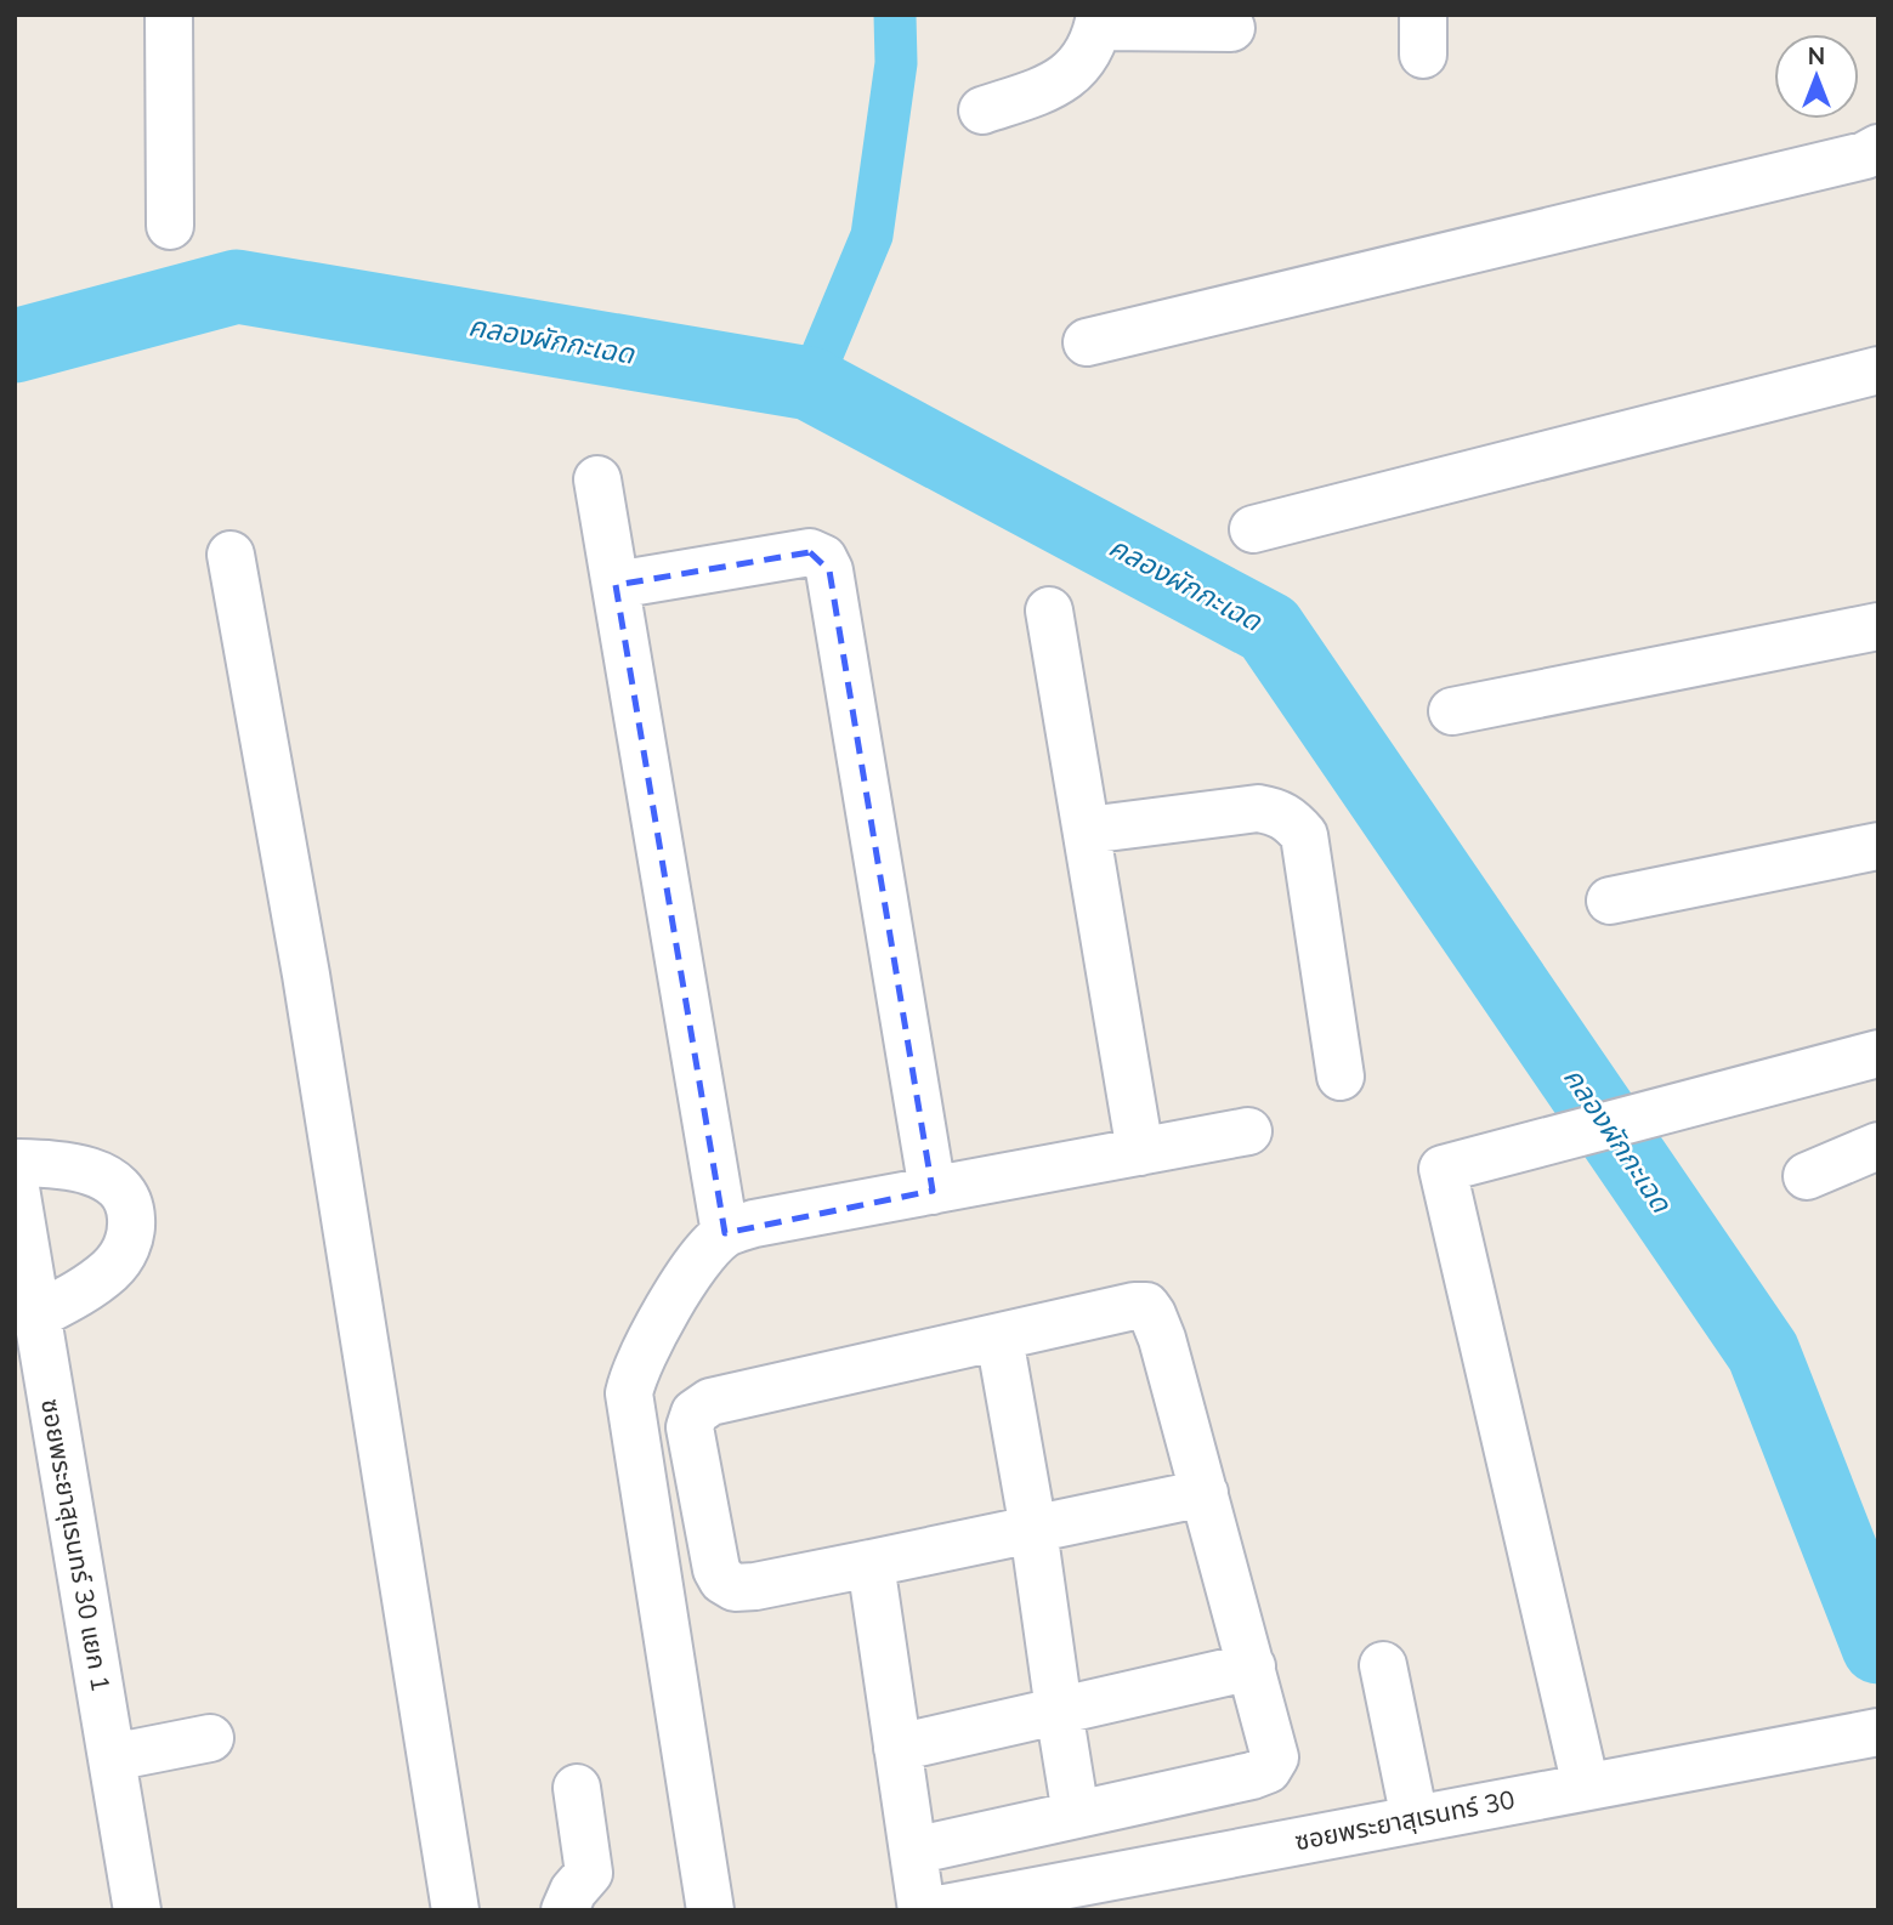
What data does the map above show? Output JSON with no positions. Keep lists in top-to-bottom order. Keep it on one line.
{"streets":{"street":["ซอยพระยาสุเรนทร์ 30 แยก 1","ซอยพระยาสุเรนทร์ 30"]},"water":["คลองผักกะเฉด"],"north":"top"}
